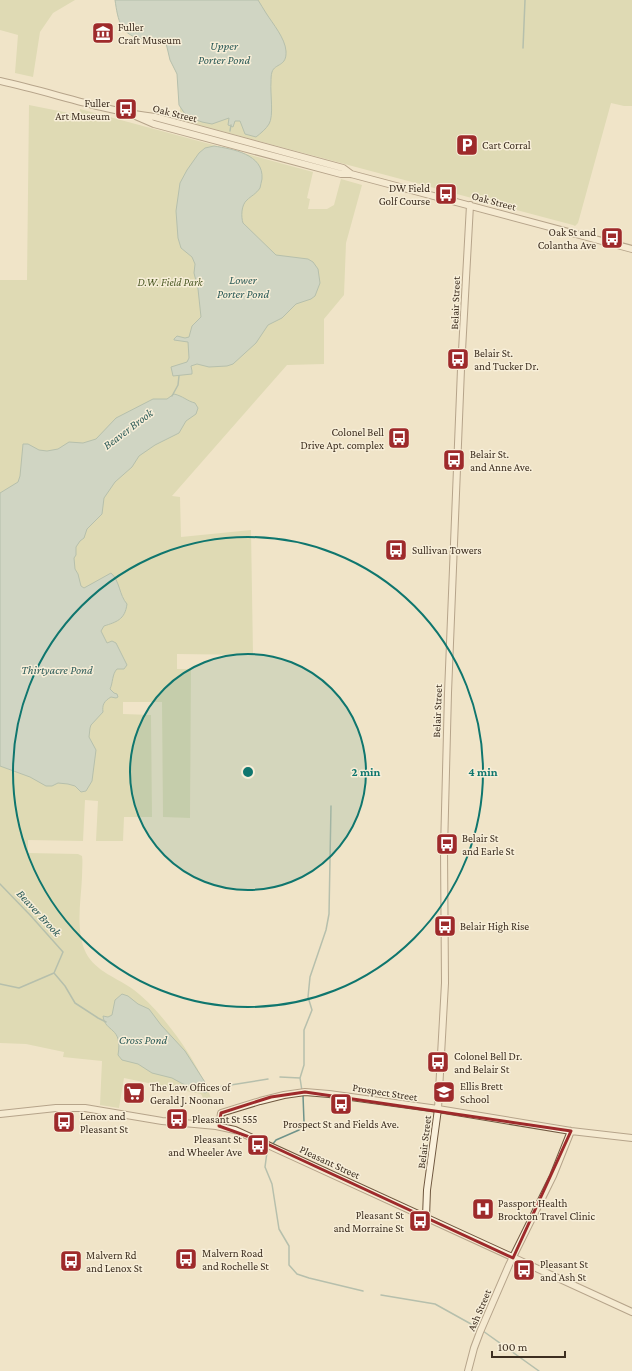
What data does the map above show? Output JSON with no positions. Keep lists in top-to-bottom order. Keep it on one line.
{"streets":{"main road":["Oak Street","Belair Street","Prospect Street","Pleasant Street","Ash Street"]},"crossings":[["Oak Street","Belair Street"],["Belair Street","Prospect Street"],["Belair Street","Pleasant Street"],["Prospect Street","Pleasant Street"],["Prospect Street","Ash Street"],["Pleasant Street","Ash Street"]],"water":["Upper Porter Pond","Lower Porter Pond","Beaver Brook","Thirtyacre Pond","Cross Pond"],"parks":["D.W. Field Park"],"places":{"museum":["Fuller Craft Museum"],"bus stop":["Fuller Art Museum","DW Field Golf Course","Oak St and Colantha Ave","Belair St. and Tucker Dr.","Colonel Bell Drive Apt. complex","Belair St. and Anne Ave.","Sullivan Towers","Belair St and Earle St","Belair High Rise","Colonel Bell Dr. and Belair St","Prospect St and Fields Ave.","Pleasant St 555","Lenox and Pleasant St","Pleasant St and Wheeler Ave","Pleasant St and Morraine St","Malvern Road and Rochelle St","Malvern Rd and Lenox St","Pleasant St and Ash St"],"parking":["Cart Corral"],"school or university":["Ellis Brett School"],"supermarket":["The Law Offices of Gerald J. Noonan"],"hospital":["Passport Health Brockton Travel Clinic"]},"scale_bar":"100 m","rings":["2 min","4 min"]}
